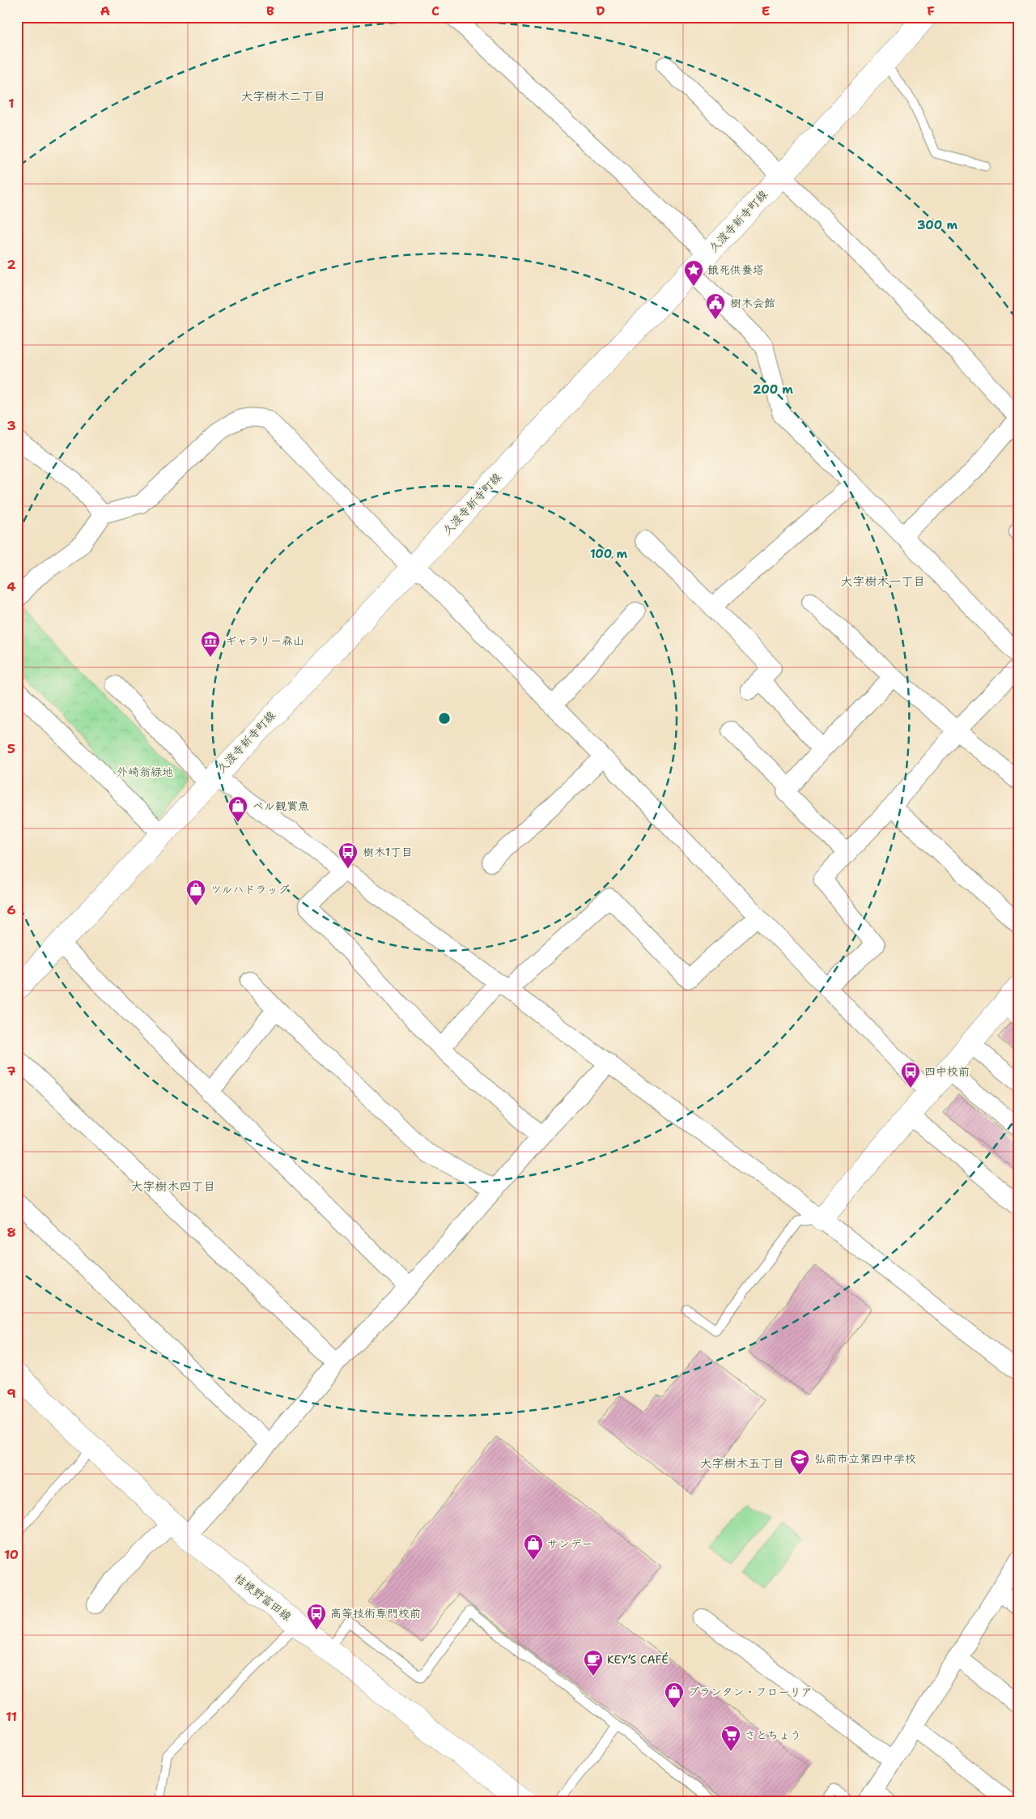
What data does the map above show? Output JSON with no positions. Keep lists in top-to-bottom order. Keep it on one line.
{"streets":{"main road":["久渡寺新寺町線","桔梗野富田線"]},"districts":["大字樹木二丁目","大字樹木一丁目","大字樹木四丁目","大字樹木五丁目"],"parks":["外崎翁緑地"],"places":{"place":["餓死供養塔"],"public building":["樹木会館"],"museum":["ギャラリー森山"],"shop":["ベル観賞魚","ツルハドラッグ","サンデー","プランタン・フローリア"],"bus stop":["樹木1丁目","四中校前","高等技術専門校前"],"school or university":["弘前市立第四中学校"],"cafe":["KEY’S CAFÉ"],"supermarket":["さとちょう"]},"grid":{"columns":["A","B","C","D","E","F"],"rows":["1","2","3","4","5","6","7","8","9","10","11"]},"rings":["300 m","200 m","100 m"]}
